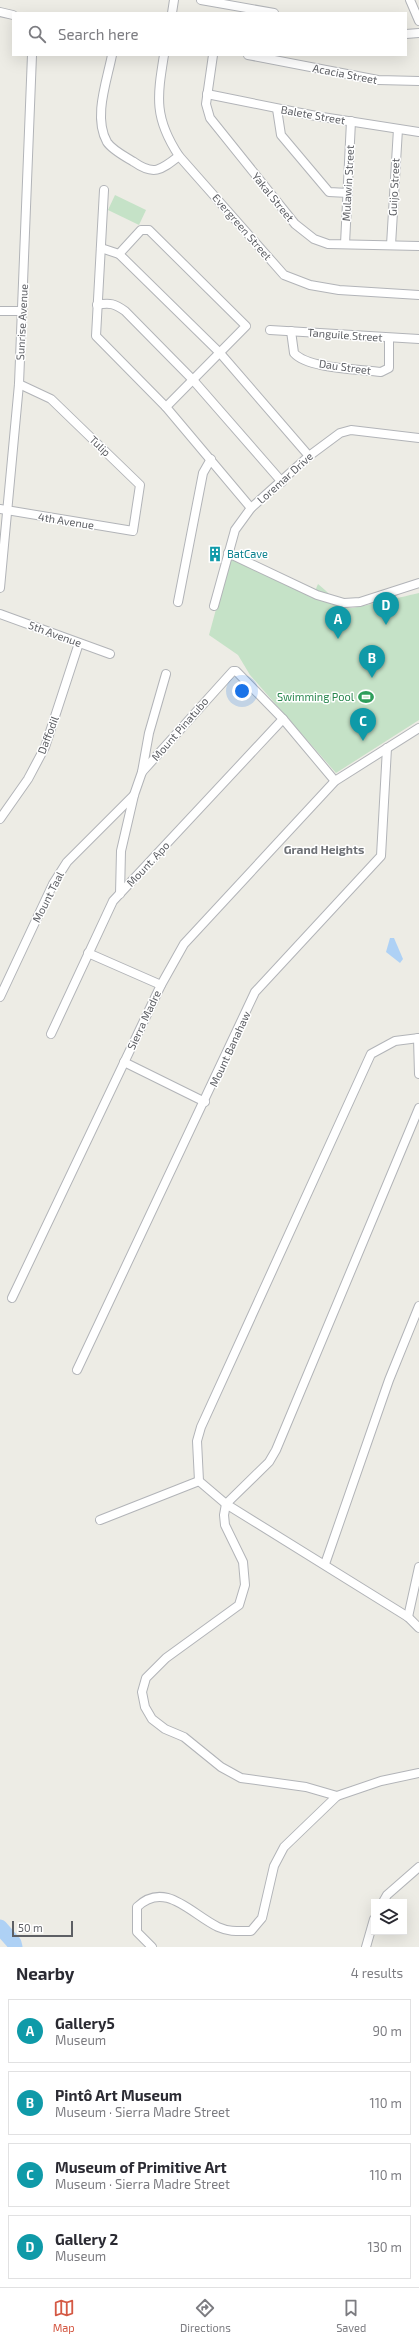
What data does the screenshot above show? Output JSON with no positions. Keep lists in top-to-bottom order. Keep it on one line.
{"streets":{"street":["Acacia Street","Balete Street","Mulawin Street","Guijo Street","Yakal Street","Evergreen Street","Sunrise Avenue","Tanguile Street","Dau Street","Tulip","Loremar Drive","4th Avenue","5th Avenue","Mount Pinatubo","Daffodil","Mount. Apo","Mount Taal","Sierra Madre","Mount Banahaw"]},"crossings":[["Balete Street","Mulawin Street"],["Balete Street","Guijo Street"],["Balete Street","Yakal Street"],["Mulawin Street","Yakal Street"],["Guijo Street","Yakal Street"],["Sunrise Avenue","Tulip"],["Sunrise Avenue","4th Avenue"],["Tanguile Street","Dau Street"],["Tulip","4th Avenue"],["5th Avenue","Daffodil"],["Mount Pinatubo","Mount. Apo"],["Mount Pinatubo","Mount Taal"],["Sierra Madre","Mount Banahaw"]],"districts":["Grand Heights"],"places":{"building":["BatCave"],"sports":["Swimming Pool"]},"scale_bar":"50 m","page":{"search":"Search here","pins":["D","A","B","C"],"scale":"50 m","heading":["Nearby","4 results"],"list":[{"mark":"A","name":"Gallery5","note":"Museum","value":"90 m"},{"mark":"B","name":"Pintô Art Museum","note":"Museum · Sierra Madre Street","value":"110 m"},{"mark":"C","name":"Museum of Primitive Art","note":"Museum · Sierra Madre Street","value":"110 m"},{"mark":"D","name":"Gallery 2","note":"Museum","value":"130 m"}],"nav":["Map","Directions","Saved"]}}
